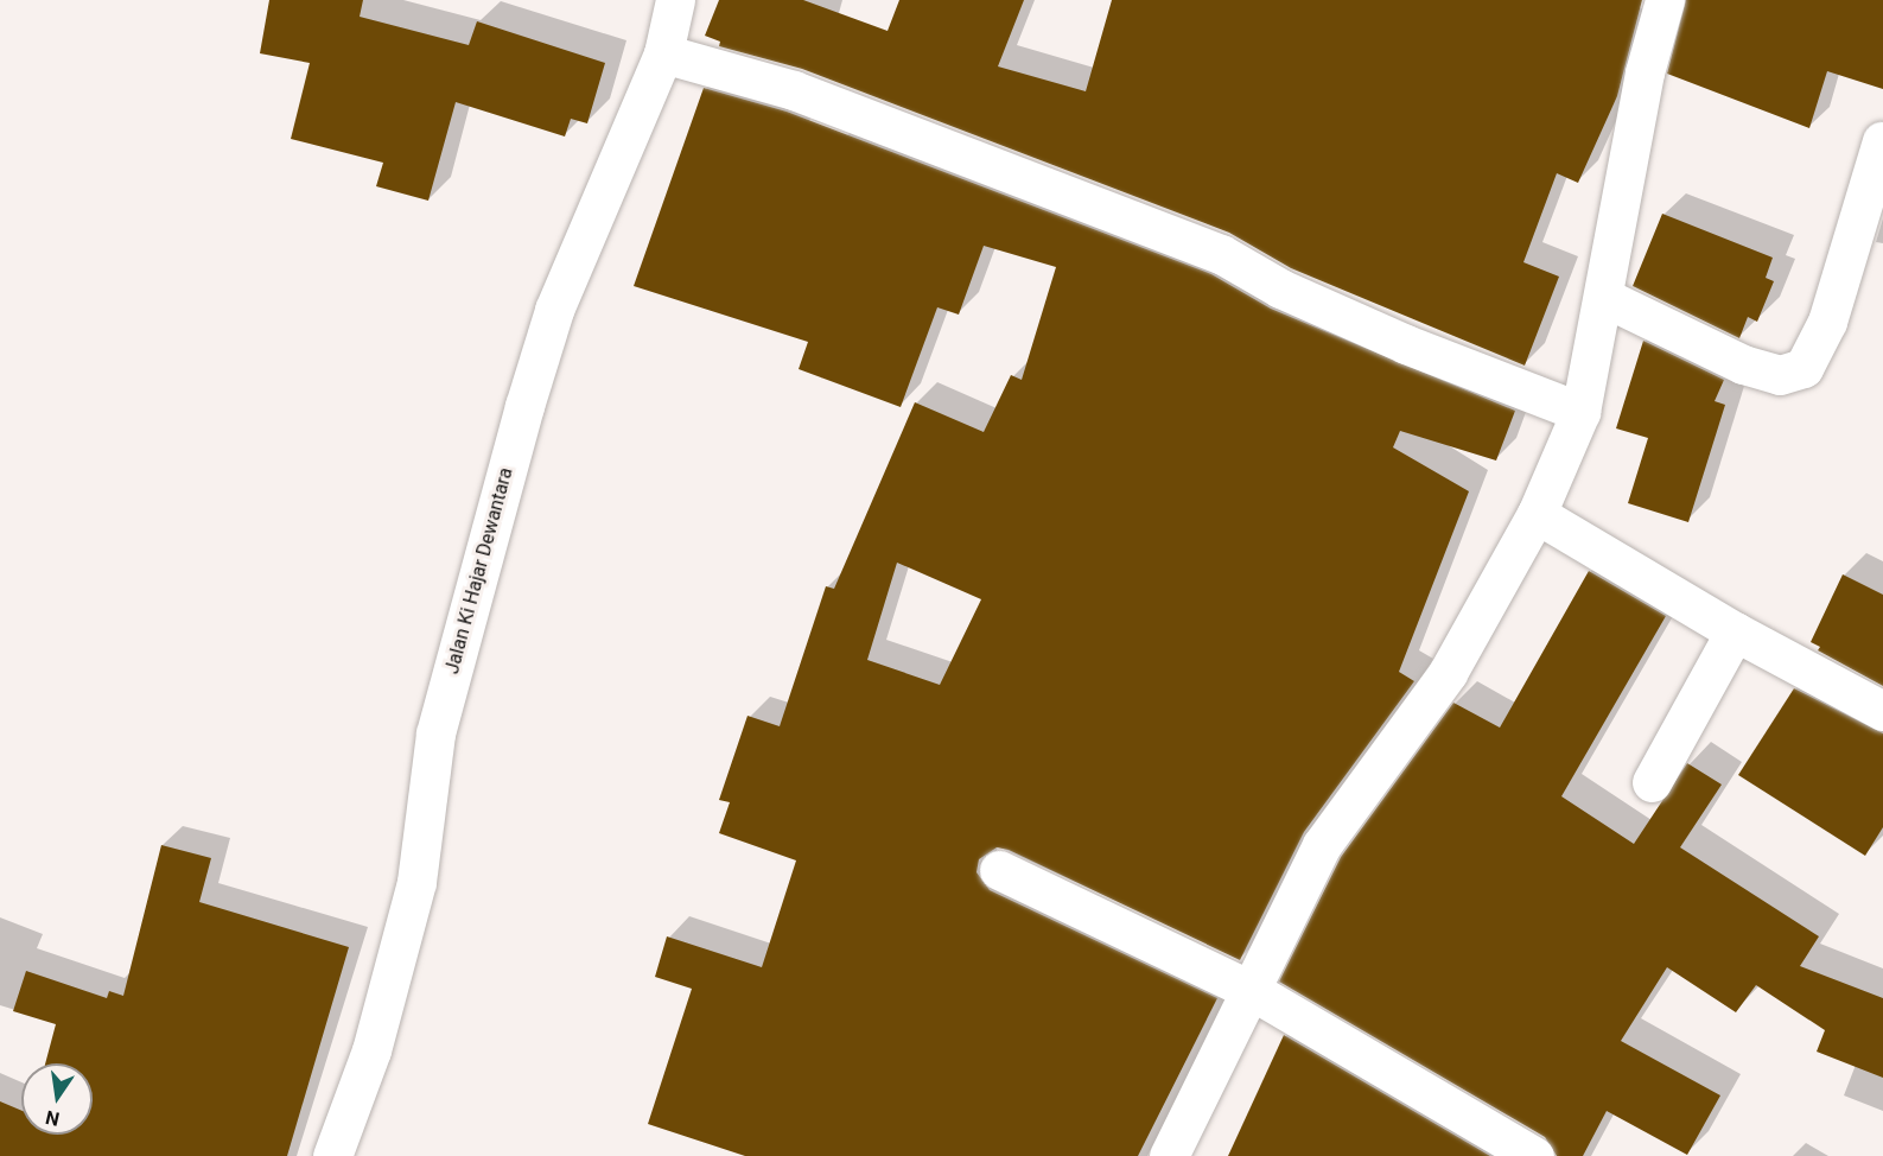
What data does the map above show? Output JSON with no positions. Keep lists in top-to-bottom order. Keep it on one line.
{"streets":{"street":["Jalan Ki Hajar Dewantara"]},"north":"bottom"}
